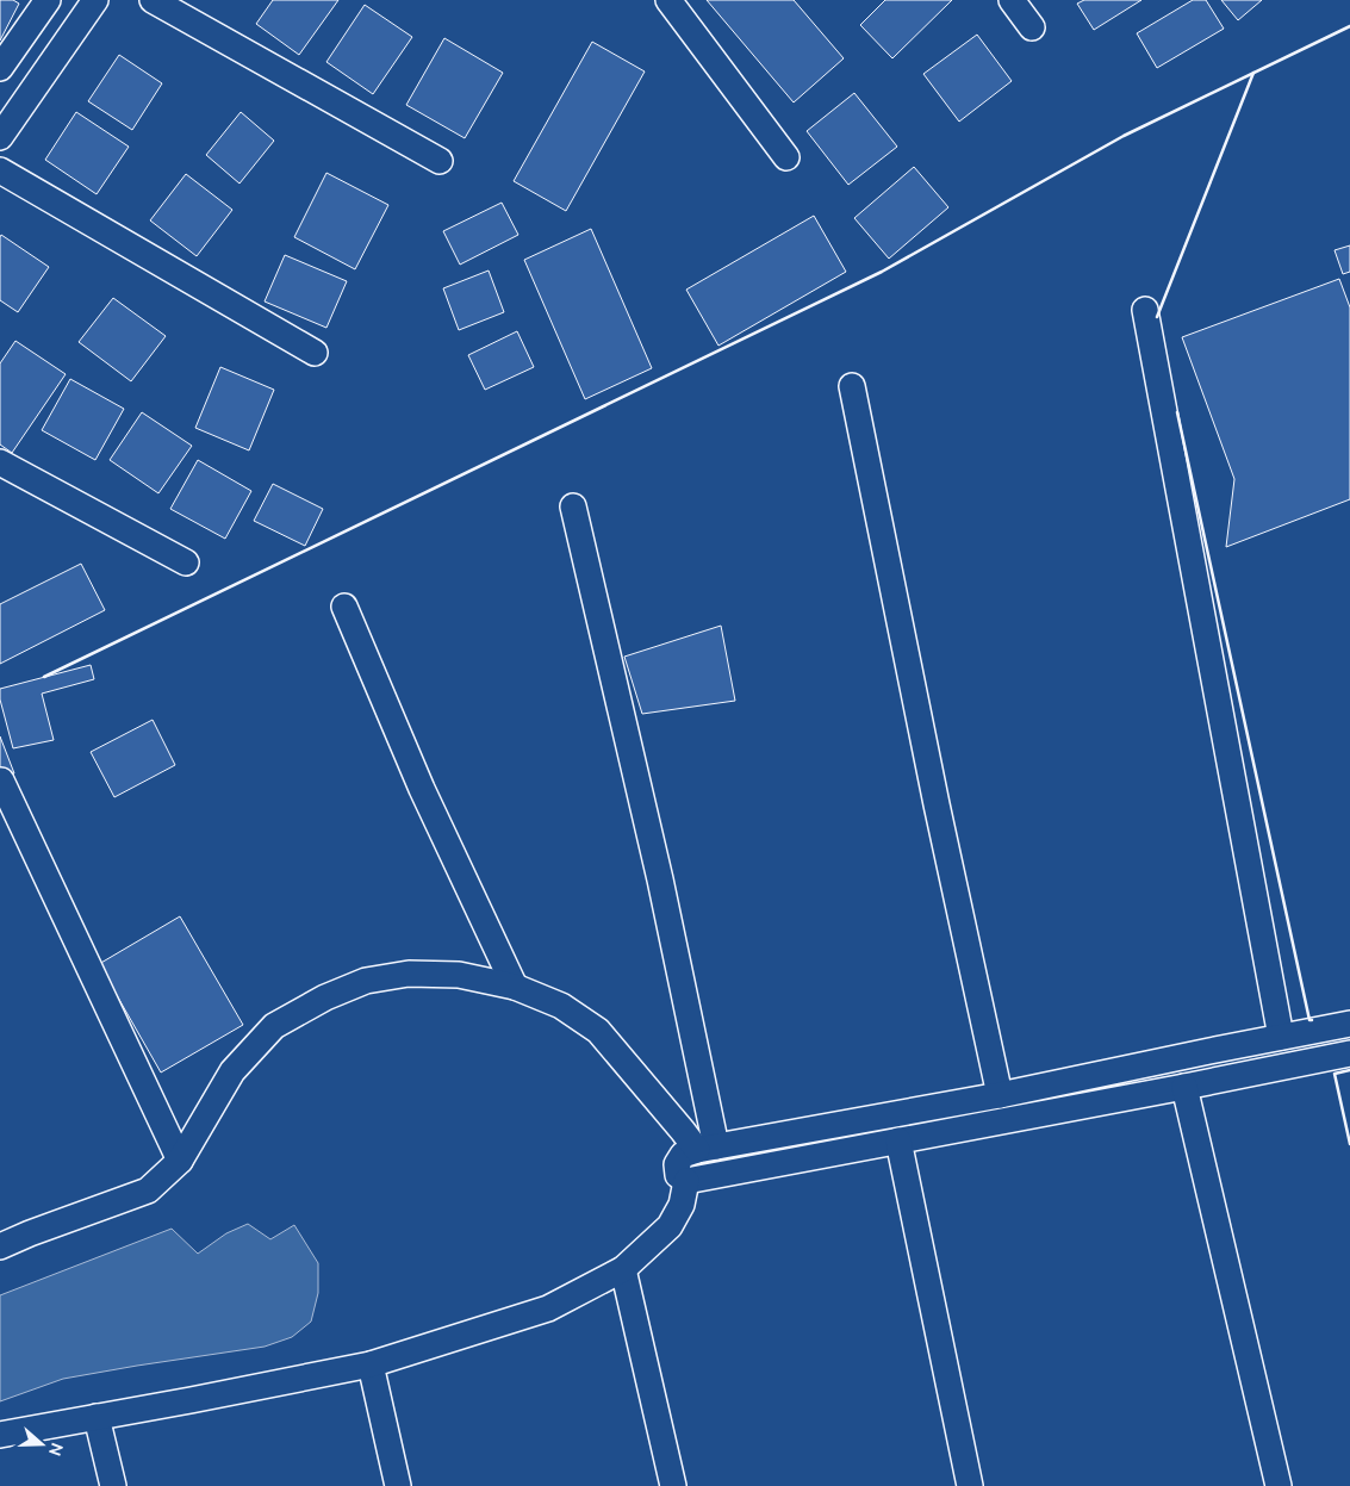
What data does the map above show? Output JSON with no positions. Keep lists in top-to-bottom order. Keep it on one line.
{"north":"right"}
